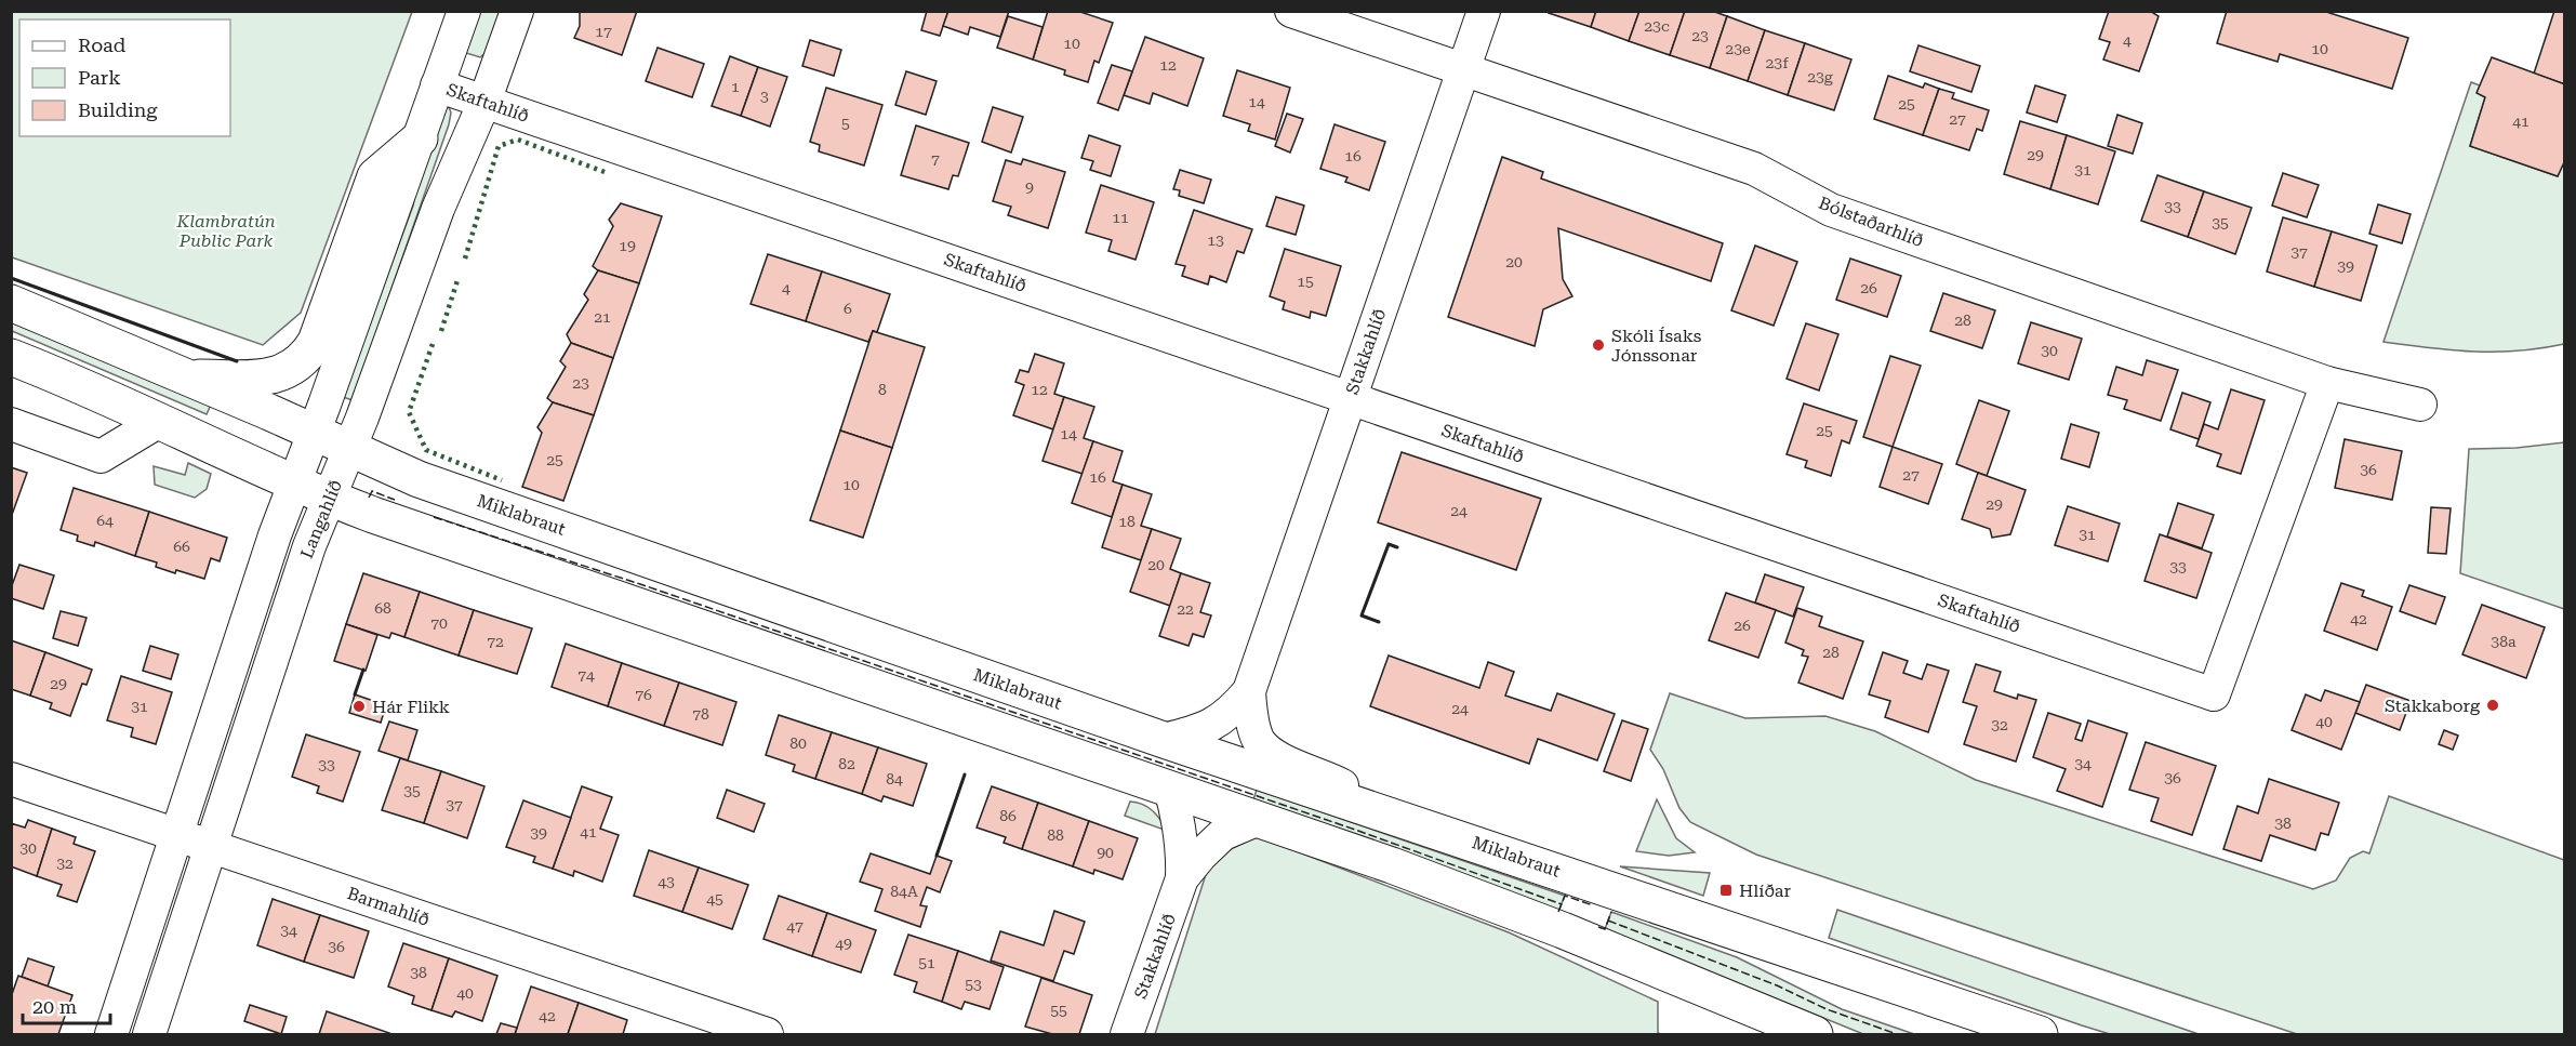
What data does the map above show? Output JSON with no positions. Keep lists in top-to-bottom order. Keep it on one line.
{"streets":{"highway":["Miklabraut"],"street":["Skaftahlíð","Bólstaðarhlíð","Stakkahlíð","Langahlíð","Barmahlíð"]},"crossings":[["Skaftahlíð","Bólstaðarhlíð"],["Skaftahlíð","Stakkahlíð"],["Skaftahlíð","Langahlíð"],["Bólstaðarhlíð","Stakkahlíð"],["Stakkahlíð","Miklabraut"],["Miklabraut","Langahlíð"],["Langahlíð","Barmahlíð"]],"parks":["Klambratún Public Park"],"places":{"other":["Skóli Ísaks Jónssonar","Stakkaborg","Hár Flikk"],"transit":["Hlíðar"]},"house_numbers":["23c","17","23","4","10","23e","10","23f","12","23g","1","3","14","25","27","41","5","29","16","7","31","9","33","11","35","13","19","37","20","39","15","4","26","6","21","28","30","23","8","12","25","14","25","36","27","16","10","29","24","64","18","31","66","20","33","68","22","42","70","26","72","38a","28","74","29","76","31","24","78","40","32","80","82","34","33","36","84","35","37","86","38","41","39","88","30","90","32","43","84A","45","47","34","49","36","51","38","53","40","55","42"],"legend":["Road","Park","Building"],"scale_bar":"20 m"}
